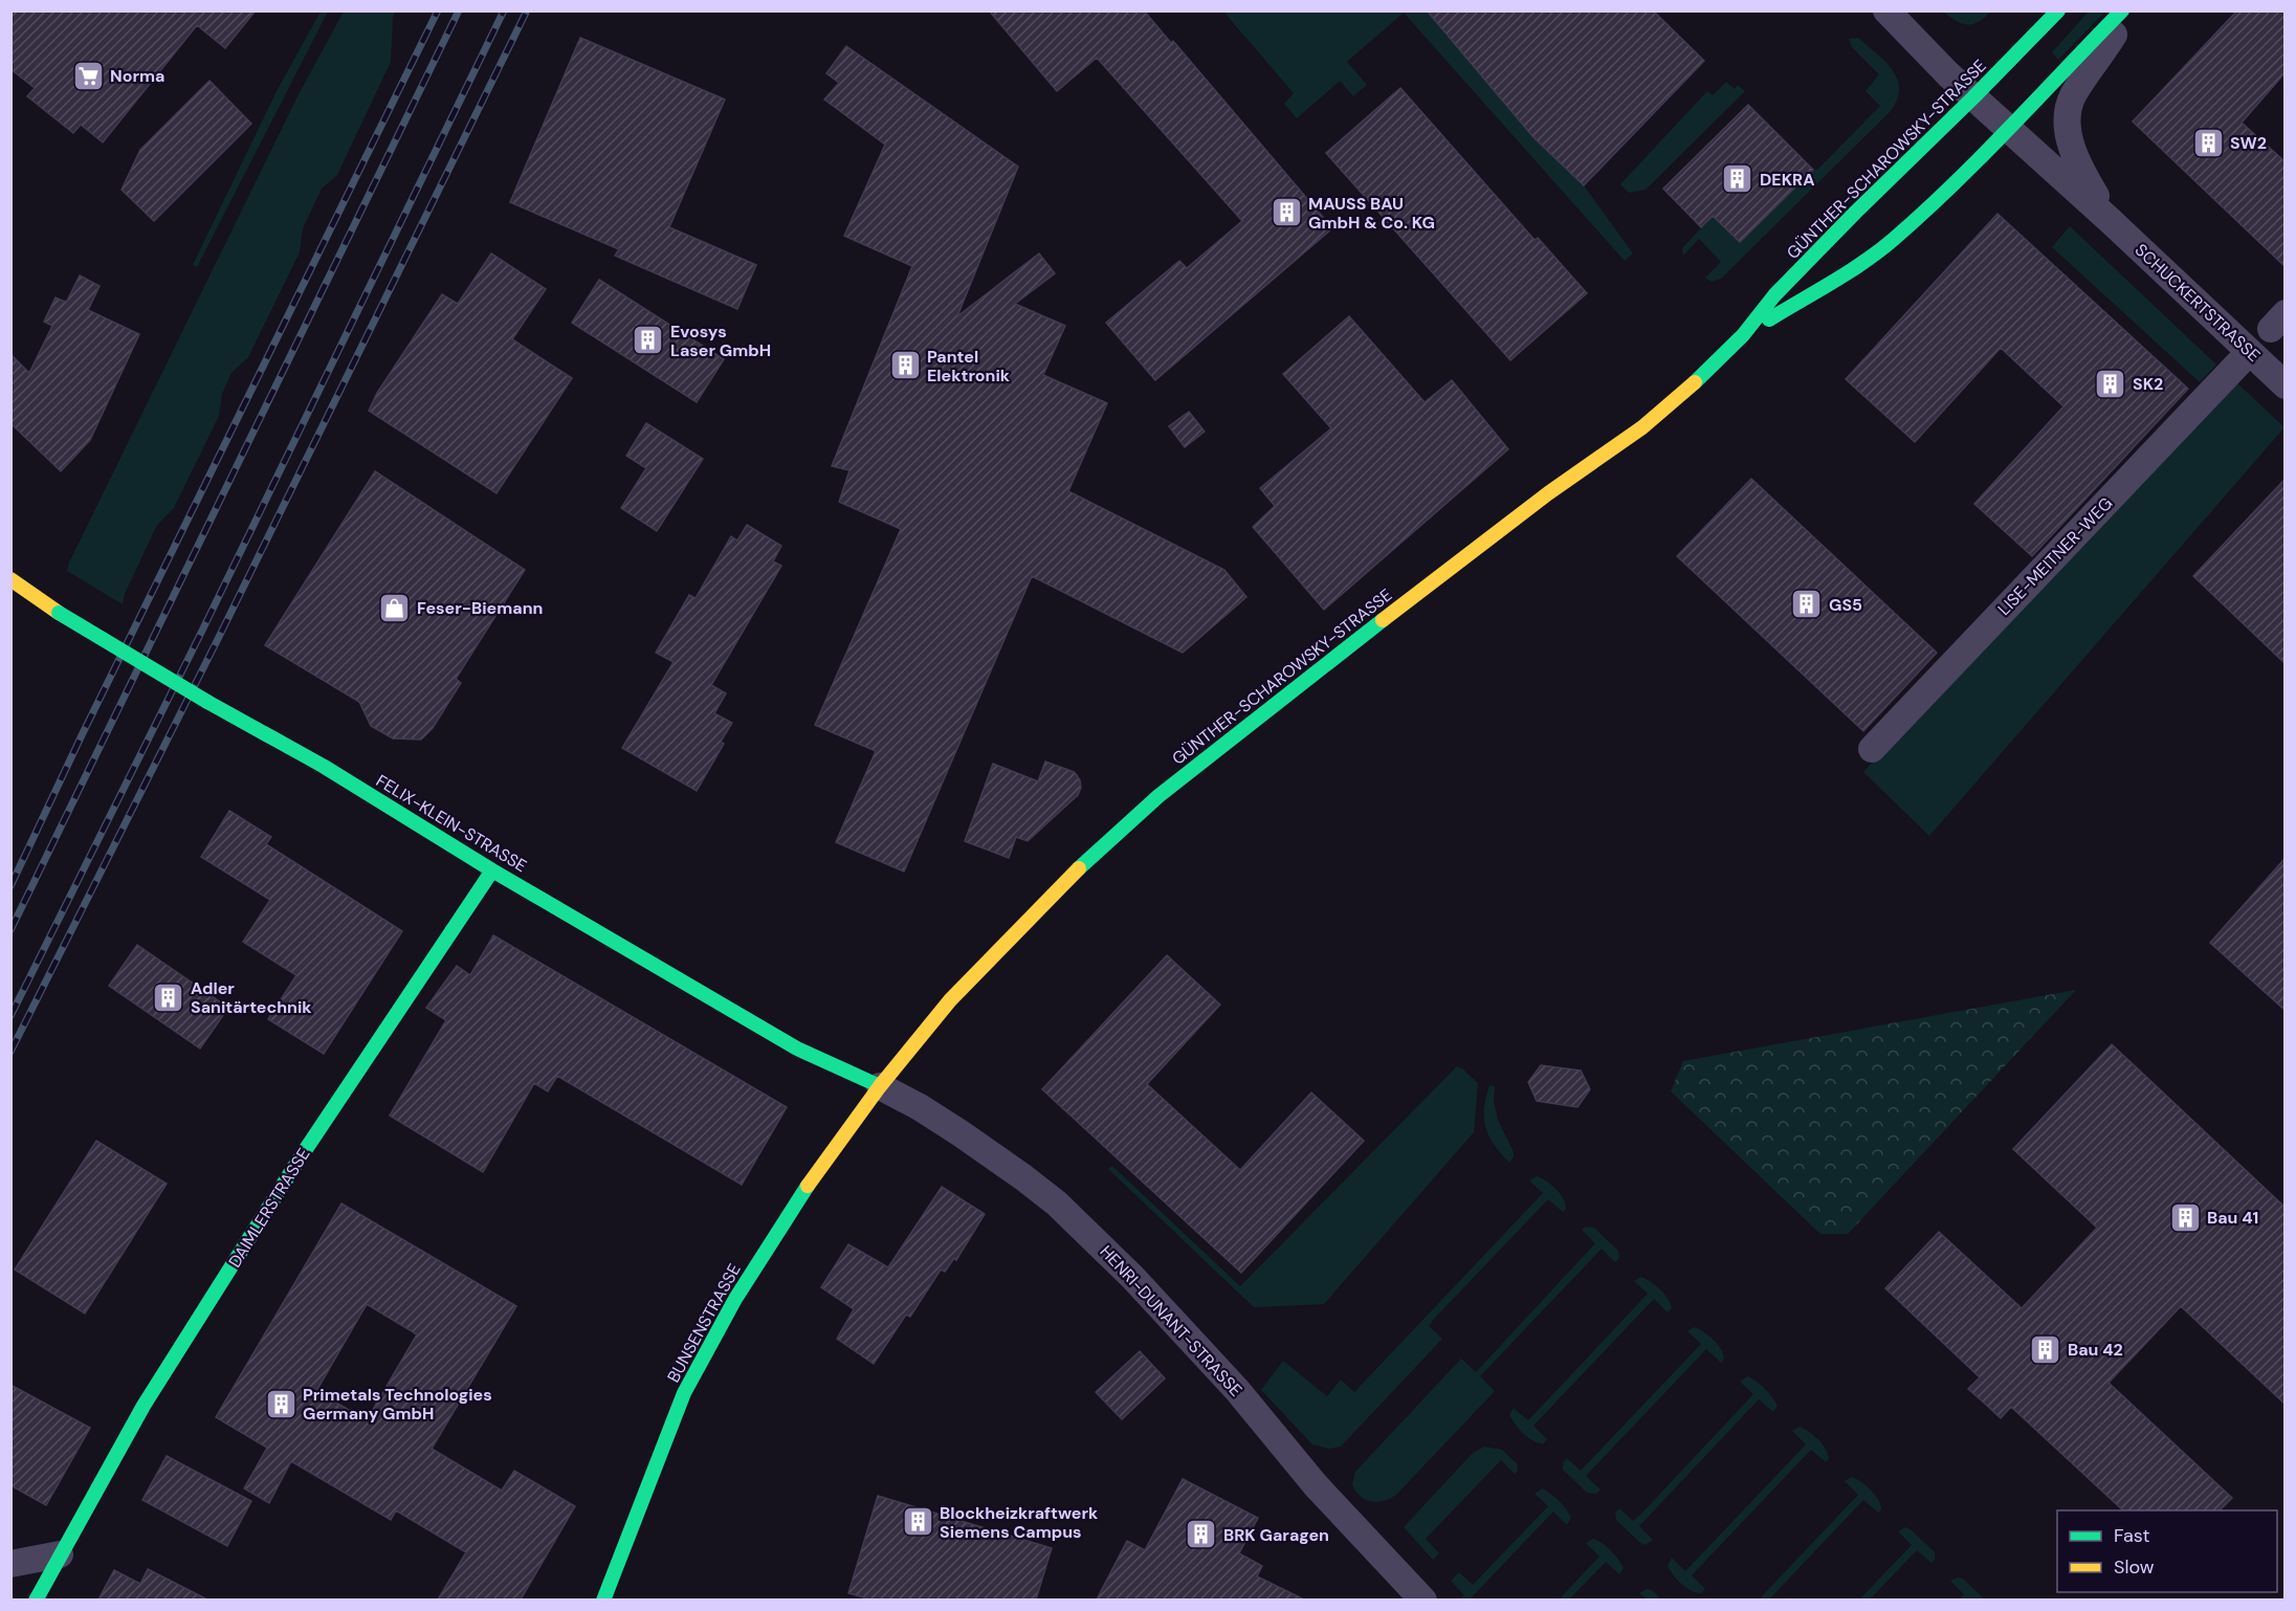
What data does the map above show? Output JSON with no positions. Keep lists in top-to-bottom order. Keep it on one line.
{"streets":{"street":["GÜNTHER-SCHAROWSKY-STRASSE","SCHUCKERTSTRASSE","LISE-MEITNER-WEG","FELIX-KLEIN-STRASSE","DAIMLERSTRASSE","HENRI-DUNANT-STRASSE","BUNSENSTRASSE"]},"crossings":[["GÜNTHER-SCHAROWSKY-STRASSE","SCHUCKERTSTRASSE"],["GÜNTHER-SCHAROWSKY-STRASSE","FELIX-KLEIN-STRASSE"],["GÜNTHER-SCHAROWSKY-STRASSE","HENRI-DUNANT-STRASSE"],["GÜNTHER-SCHAROWSKY-STRASSE","BUNSENSTRASSE"],["FELIX-KLEIN-STRASSE","DAIMLERSTRASSE"],["FELIX-KLEIN-STRASSE","HENRI-DUNANT-STRASSE"],["FELIX-KLEIN-STRASSE","BUNSENSTRASSE"],["HENRI-DUNANT-STRASSE","BUNSENSTRASSE"]],"places":{"supermarket":["Norma"],"building":["SW2","DEKRA","MAUSS BAU GmbH & Co. KG","Evosys Laser GmbH","Pantel Elektronik","SK2","GS5","Adler Sanitärtechnik","Bau 41","Bau 42","Primetals Technologies Germany GmbH","Blockheizkraftwerk Siemens Campus","BRK Garagen"],"shop":["Feser-Biemann"]},"legend":["Fast","Slow"]}
